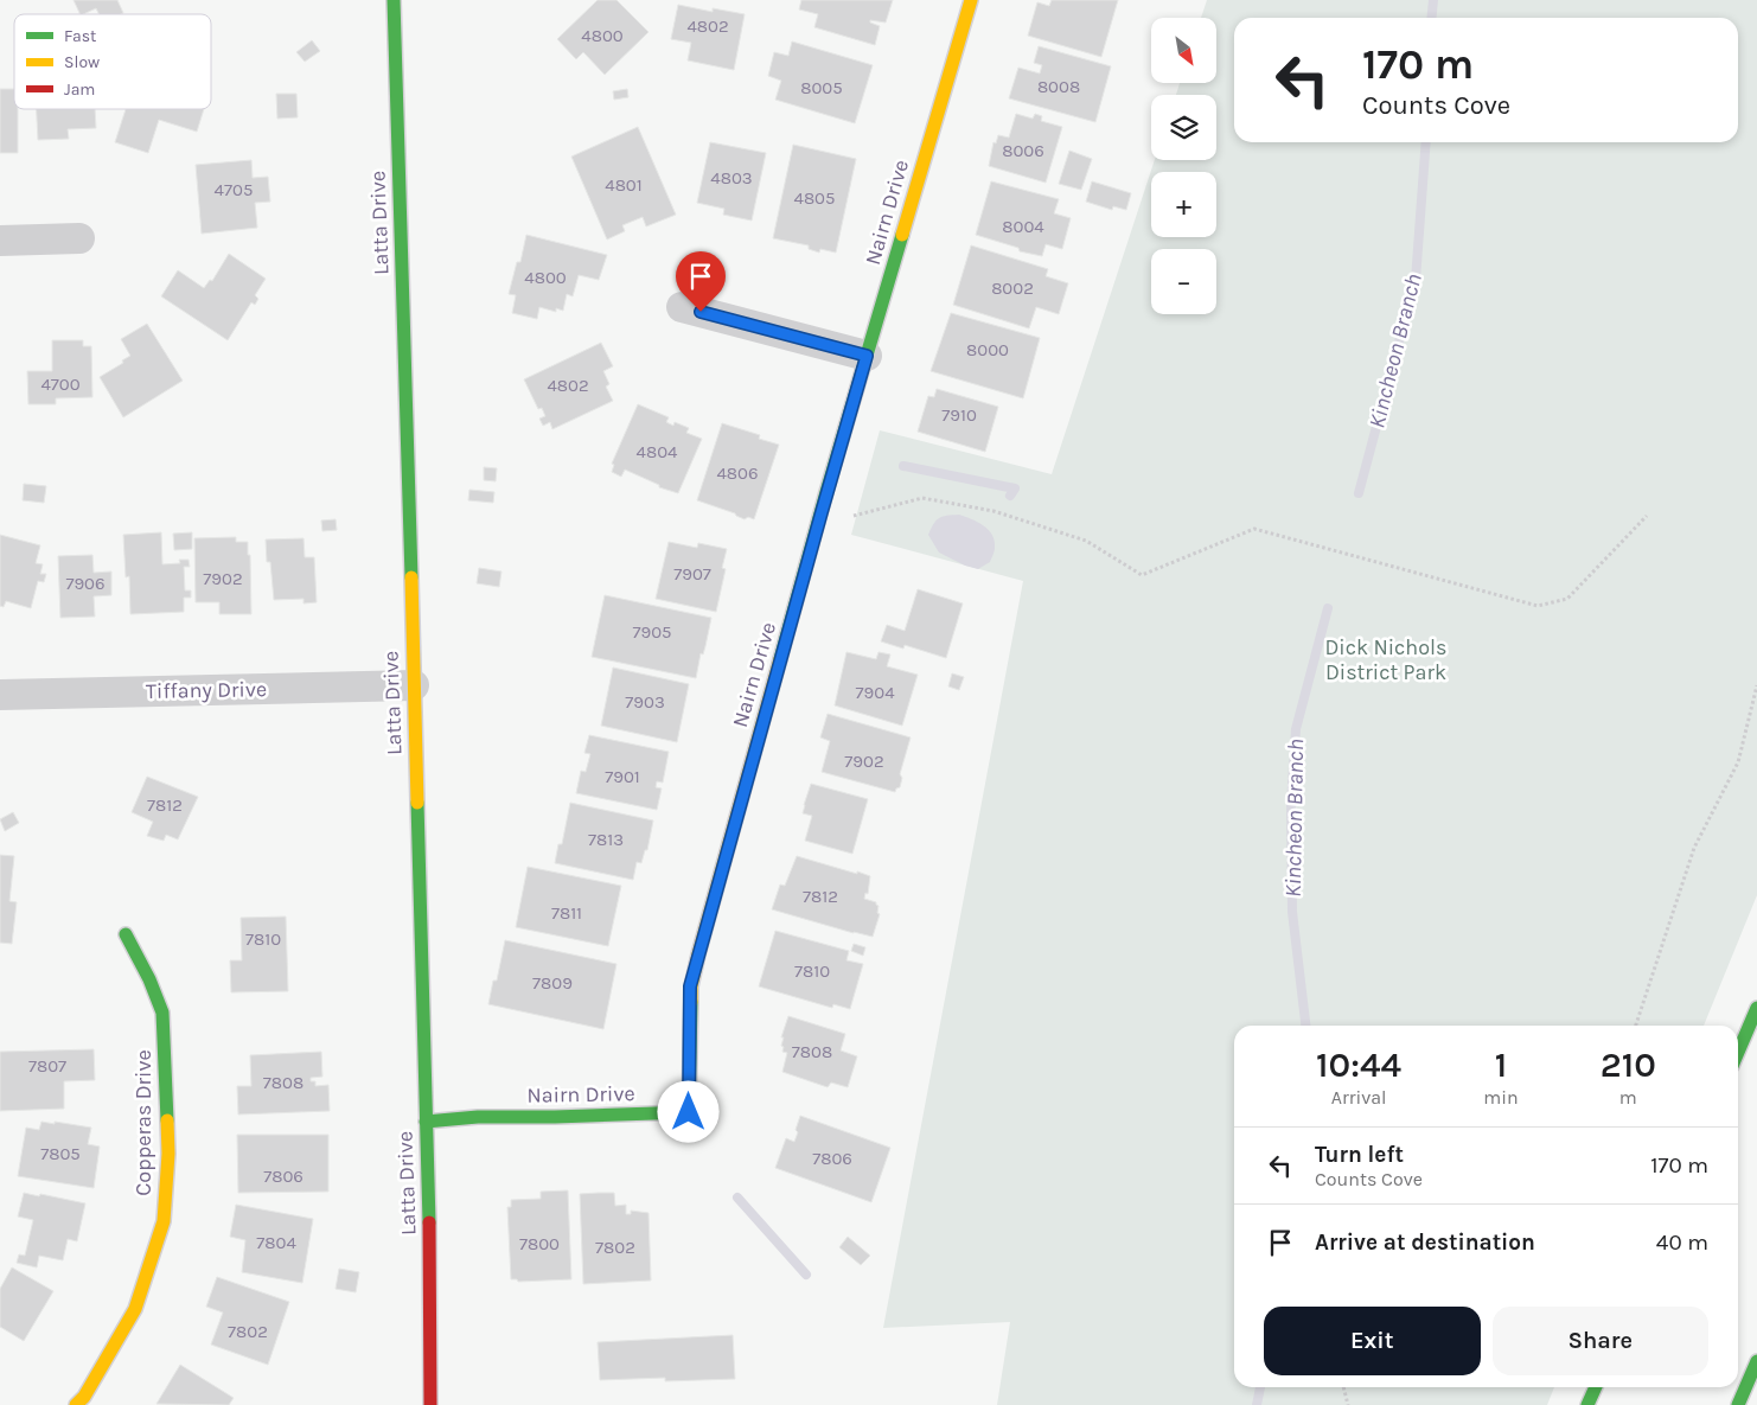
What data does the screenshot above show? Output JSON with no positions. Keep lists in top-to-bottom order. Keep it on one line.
{"streets":{"main road":["Nairn Drive","Latta Drive","Copperas Drive"],"street":["Tiffany Drive"]},"crossings":[["Nairn Drive","Latta Drive"],["Latta Drive","Tiffany Drive"]],"water":["Kincheon Branch"],"parks":["Dick Nichols District Park"],"house_numbers":["4802","4800","8008","8005","8006","4803","4801","4705","4805","8004","4800","8002","8000","4700","4802","7910","4804","4806","7907","7902","7906","7905","7904","7903","7902","7901","7812","7813","7812","7811","7810","7810","7809","7808","7807","7808","7805","7806","7806","7804","7800","7802","7802"],"legend":["Fast","Slow","Jam"],"north":"bottom right","page":{"map_buttons":["+","−"],"turn":["170 m","Counts Cove"],"eta":["10:44","Arrival","1","min","210","m"],"list":[{"name":"Turn left","note":"Counts Cove","value":"170 m"},{"name":"Arrive at destination","value":"40 m"}],"buttons":["Exit","Share"]}}
